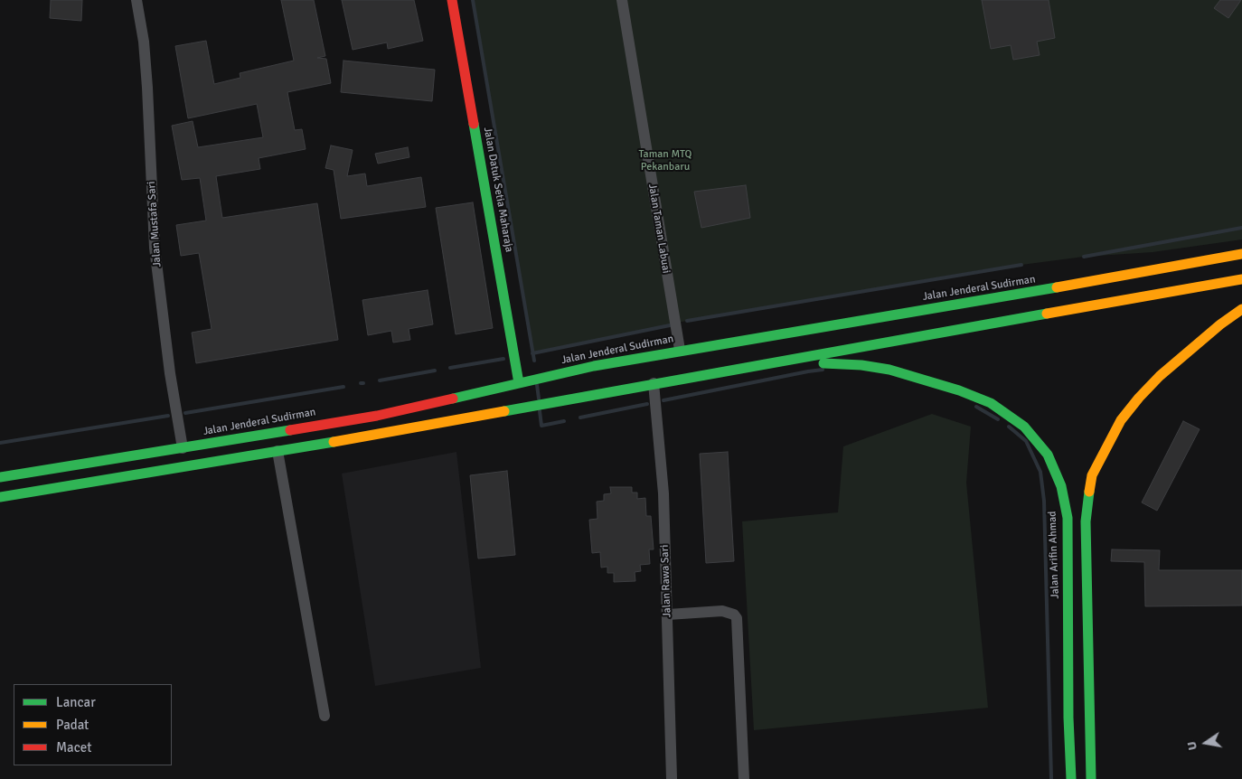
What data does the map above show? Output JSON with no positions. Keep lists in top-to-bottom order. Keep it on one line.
{"streets":{"main road":["Jalan Datuk Setia Maharaja","Jalan Jenderal Sudirman","Jalan Arifin Ahmad"],"street":["Jalan Mustafa Sari","Jalan Taman Labuai","Jalan Rawa Sari"]},"crossings":[["Jalan Datuk Setia Maharaja","Jalan Jenderal Sudirman"],["Jalan Mustafa Sari","Jalan Jenderal Sudirman"],["Jalan Taman Labuai","Jalan Jenderal Sudirman"],["Jalan Jenderal Sudirman","Jalan Arifin Ahmad"],["Jalan Jenderal Sudirman","Jalan Rawa Sari"]],"parks":["Taman MTQ Pekanbaru"],"legend":["Lancar","Padat","Macet"],"north":"left"}
